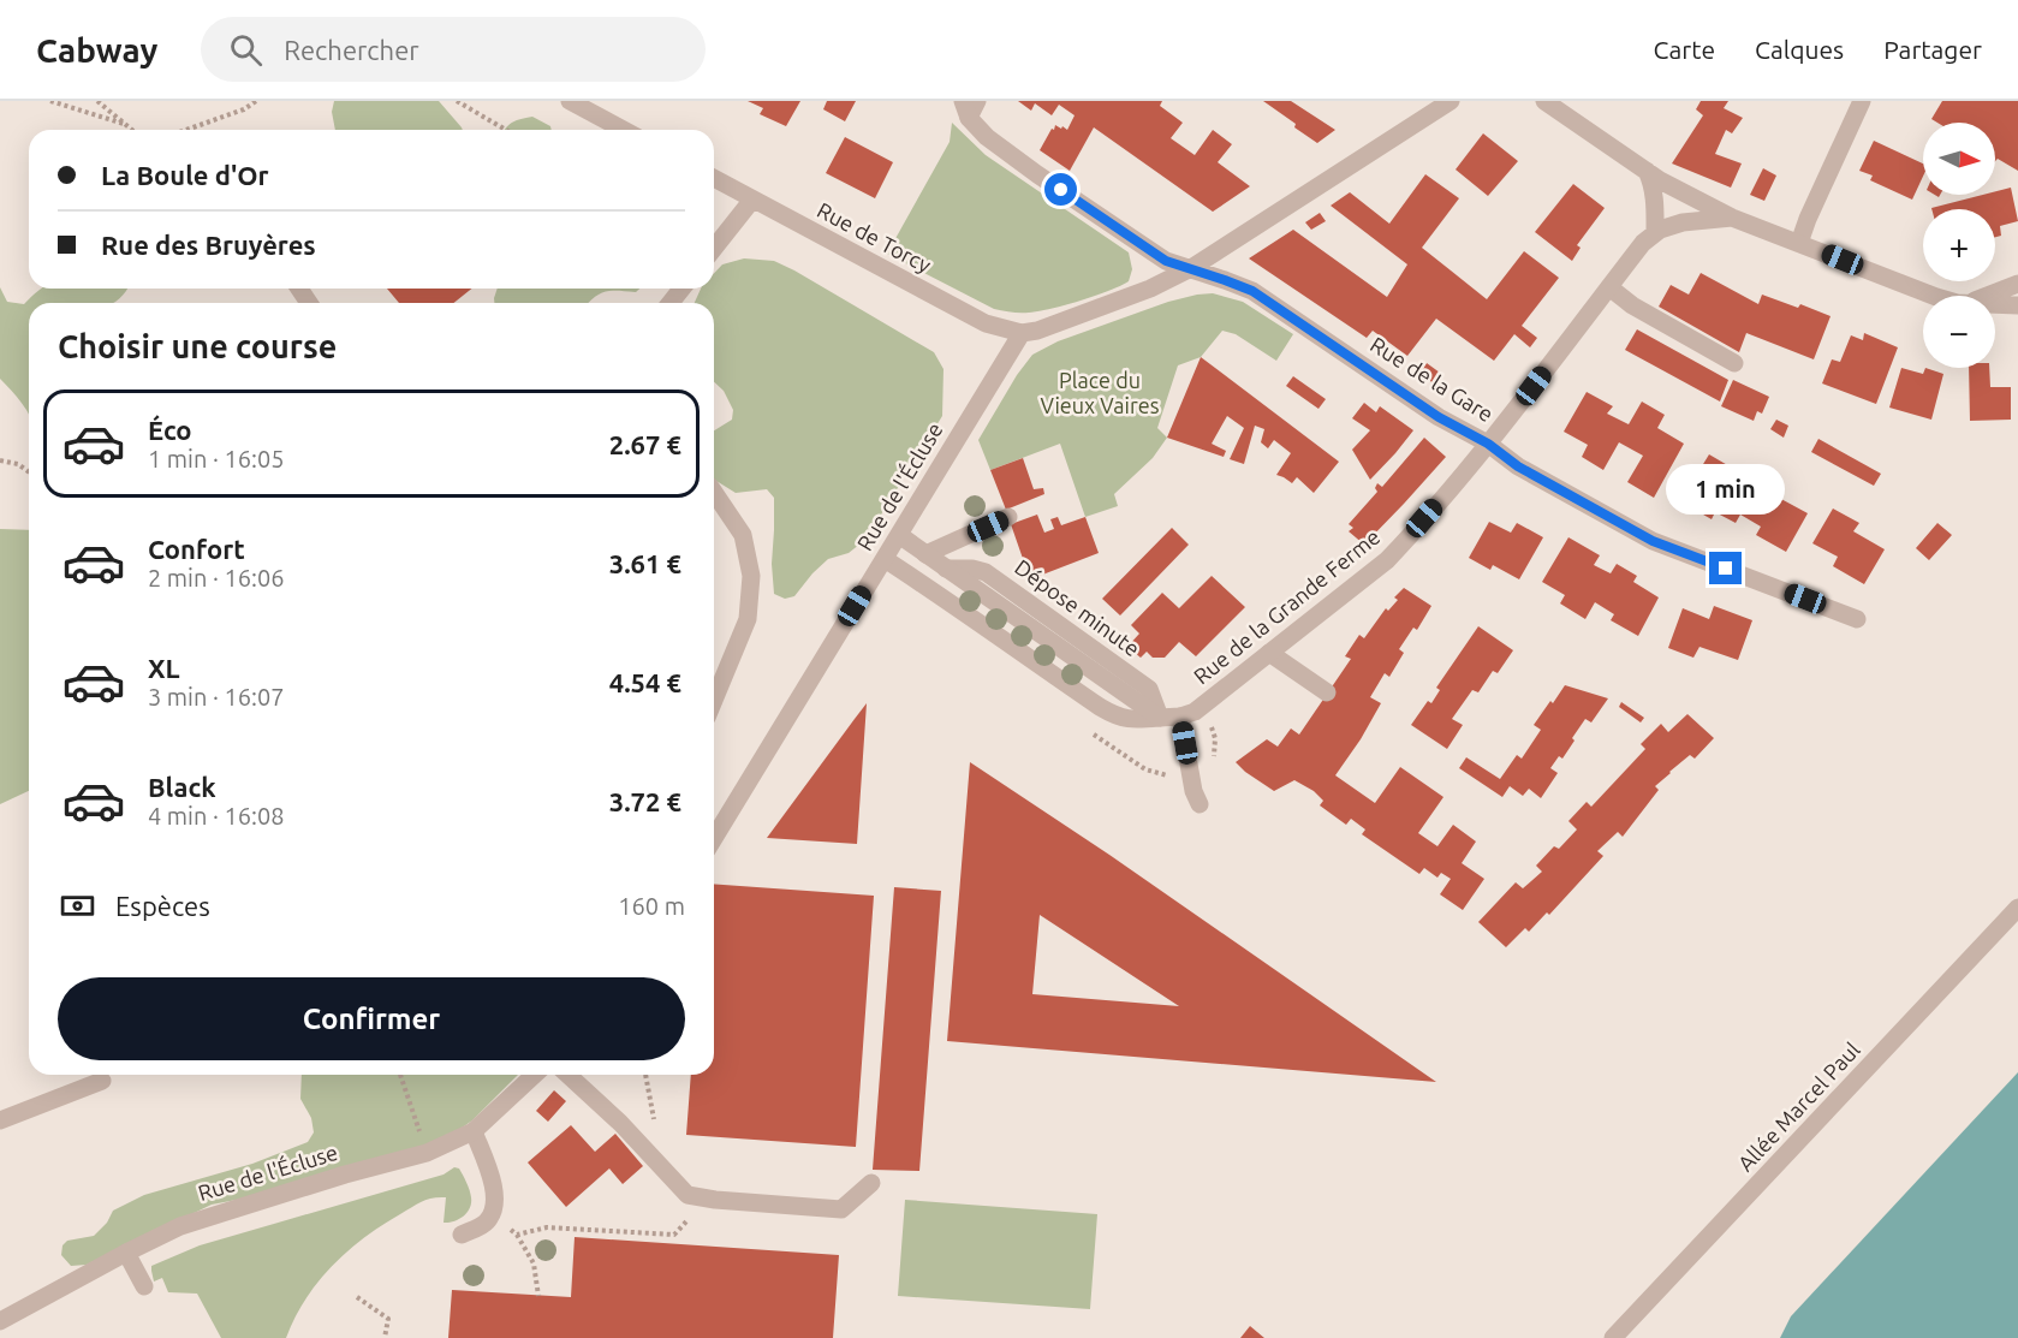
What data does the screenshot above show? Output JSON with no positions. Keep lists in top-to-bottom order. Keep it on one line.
{"streets":{"street":["Rue de Torcy","Rue de la Gare","Rue de l'Écluse","Rue de la Grande Ferme","Allée Marcel Paul"]},"crossings":[["Rue de Torcy","Rue de l'Écluse"],["Rue de la Gare","Rue de la Grande Ferme"],["Rue de l'Écluse","Rue de la Grande Ferme"]],"parks":["Place du Vieux Vaires"],"north":"right","page":{"header":"Cabway","search":"Rechercher","nav":["Carte","Calques","Partager"],"map_buttons":["+","−"],"banner":["La Boule d'Or","Rue des Bruyères"],"heading":"Choisir une course","list":[{"name":"Éco","note":"1 min · 16:05","value":"2.67 €"},{"name":"Confort","note":"2 min · 16:06","value":"3.61 €"},{"name":"XL","note":"3 min · 16:07","value":"4.54 €"},{"name":"Black","note":"4 min · 16:08","value":"3.72 €"}],"bubble":"1 min","pay":["Espèces","160 m"],"buttons":"Confirmer"}}
